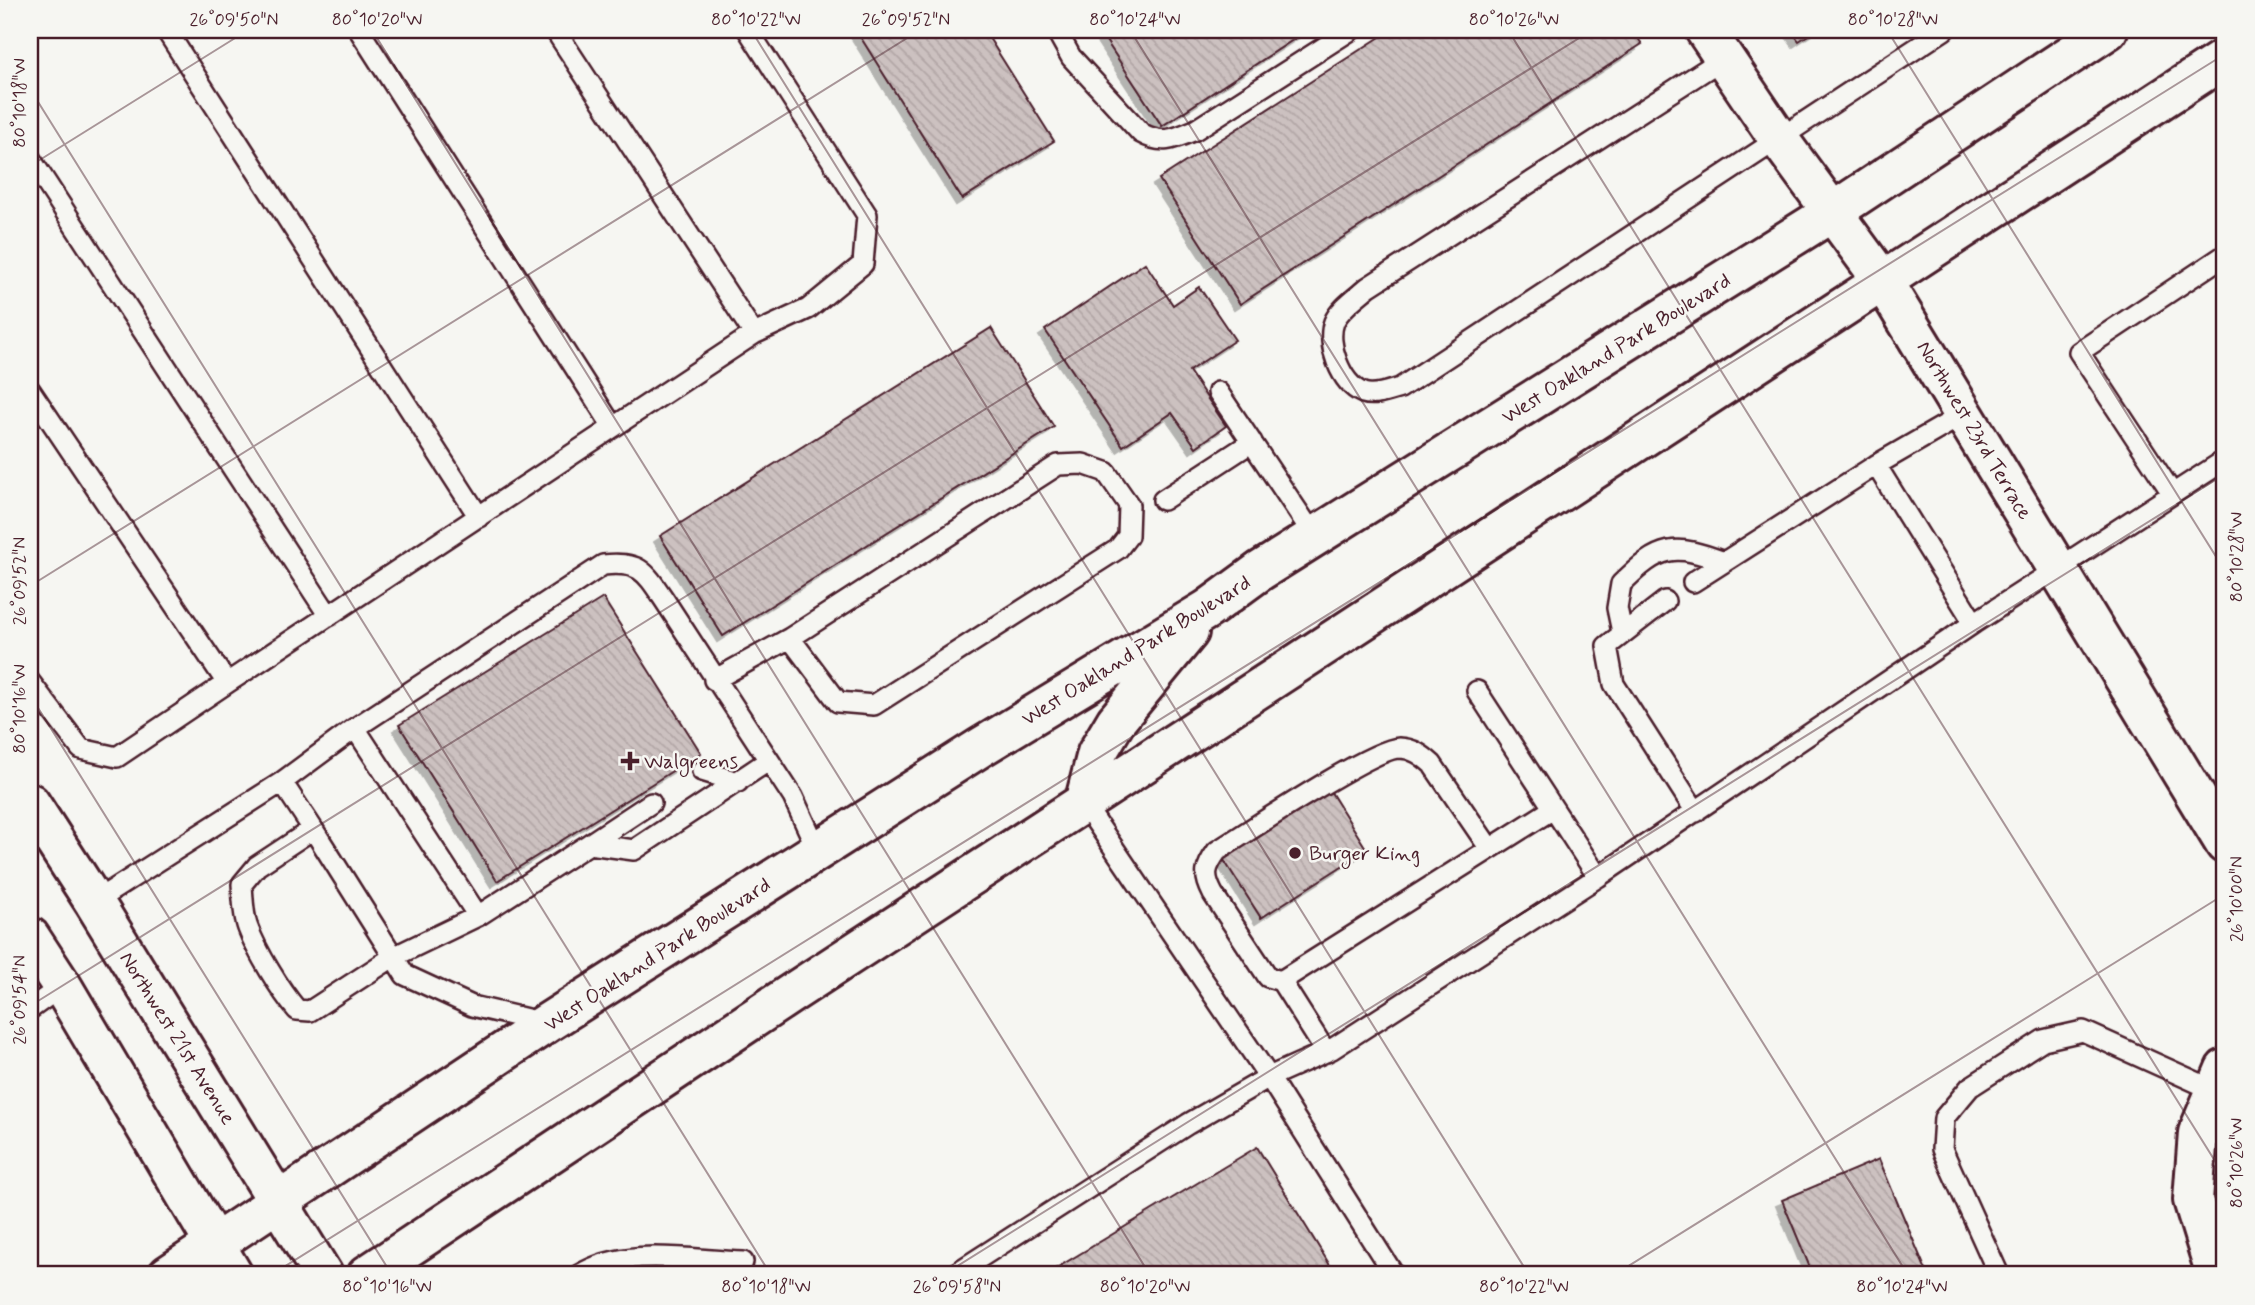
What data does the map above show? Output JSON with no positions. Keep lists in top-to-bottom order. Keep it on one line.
{"streets":{"main road":["West Oakland Park Boulevard","Northwest 23rd Terrace","Northwest 21st Avenue"]},"crossings":[["West Oakland Park Boulevard","Northwest 23rd Terrace"],["West Oakland Park Boulevard","Northwest 21st Avenue"]],"places":{"health":["Walgreens"],"other":["Burger King"]},"coordinates":["26°09'50\"N","80°10'20\"W","80°10'22\"W","26°09'52\"N","80°10'24\"W","80°10'26\"W","80°10'28\"W","80°10'18\"W","80°10'16\"W","26°10'00\"N","26°09'54\"N","26°09'58\"N"]}
